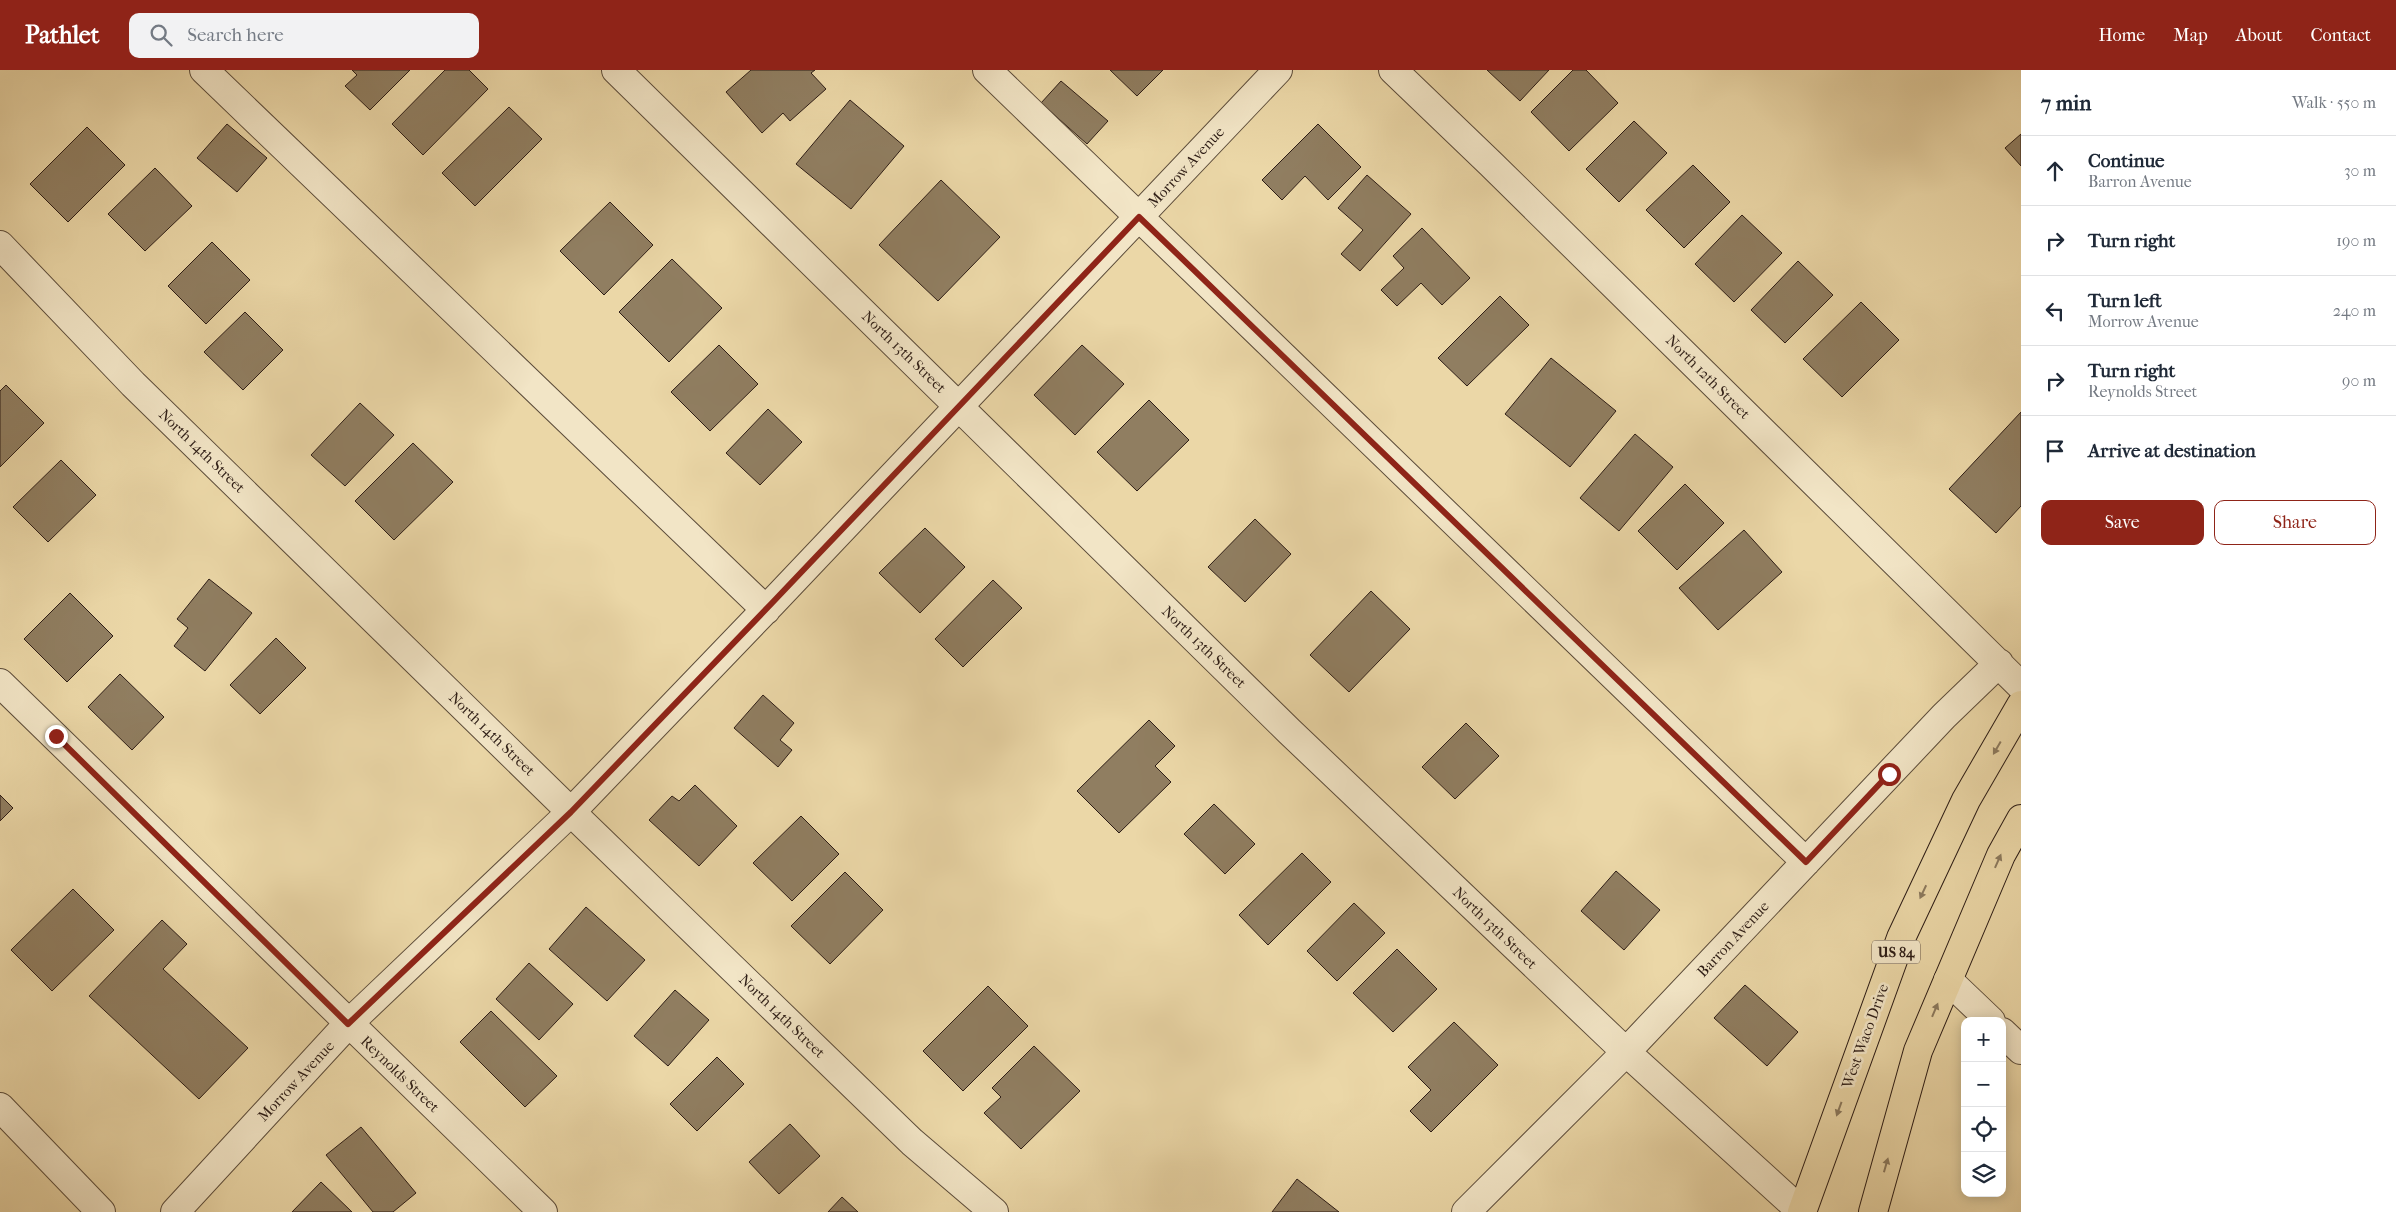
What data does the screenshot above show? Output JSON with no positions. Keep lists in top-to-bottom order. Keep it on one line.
{"streets":{"main road":["US 84","West Waco Drive"],"street":["Morrow Avenue","North 13th Street","North 12th Street","North 14th Street","Barron Avenue","Reynolds Street"]},"crossings":[["Morrow Avenue","North 13th Street"],["Morrow Avenue","North 14th Street"],["Morrow Avenue","Reynolds Street"],["North 13th Street","Barron Avenue"],["North 13th Street","West Waco Drive"],["North 12th Street","Barron Avenue"]],"page":{"header":"Pathlet","search":"Search here","nav":["Home","Map","About","Contact"],"heading":["7 min","Walk · 550 m"],"list":[["Continue","Barron Avenue","30 m"],["Turn right","190 m"],["Turn left","Morrow Avenue","240 m"],["Turn right","Reynolds Street","90 m"],"Arrive at destination"],"buttons":["Save","Share"],"map_buttons":["+","−"]}}
